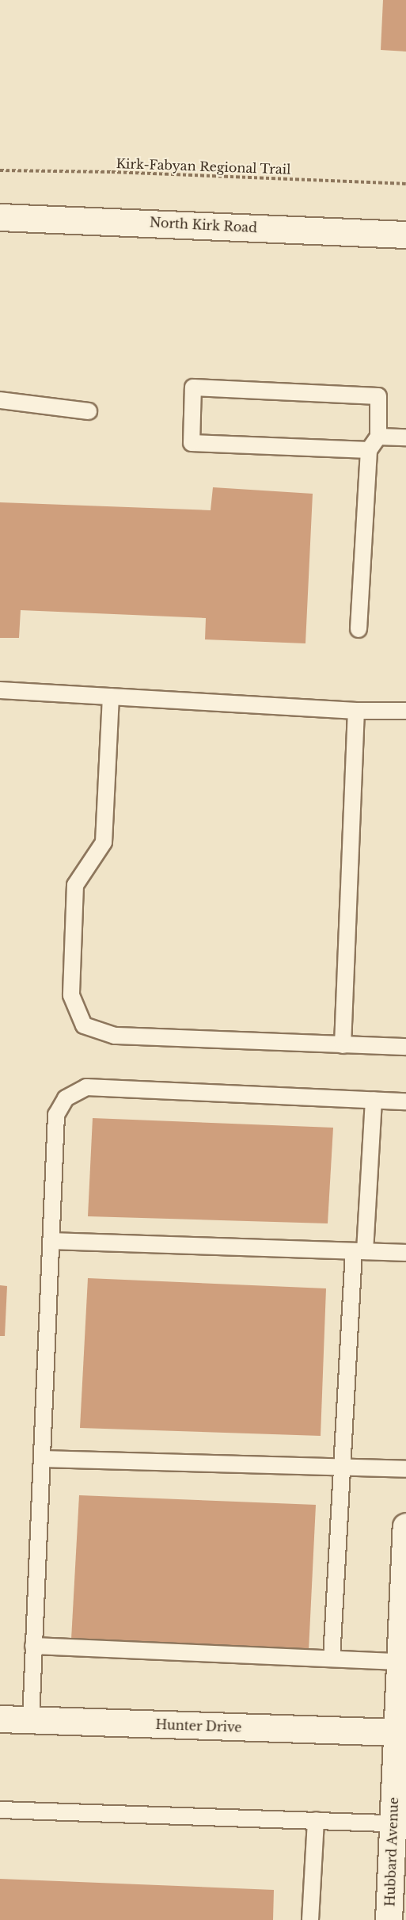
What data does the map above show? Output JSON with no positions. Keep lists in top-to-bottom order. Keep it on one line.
{"streets":{"street":["North Kirk Road","Hunter Drive","Hubbard Avenue"],"path":["Kirk-Fabyan Regional Trail"]},"crossings":[["Hunter Drive","Hubbard Avenue"]]}
